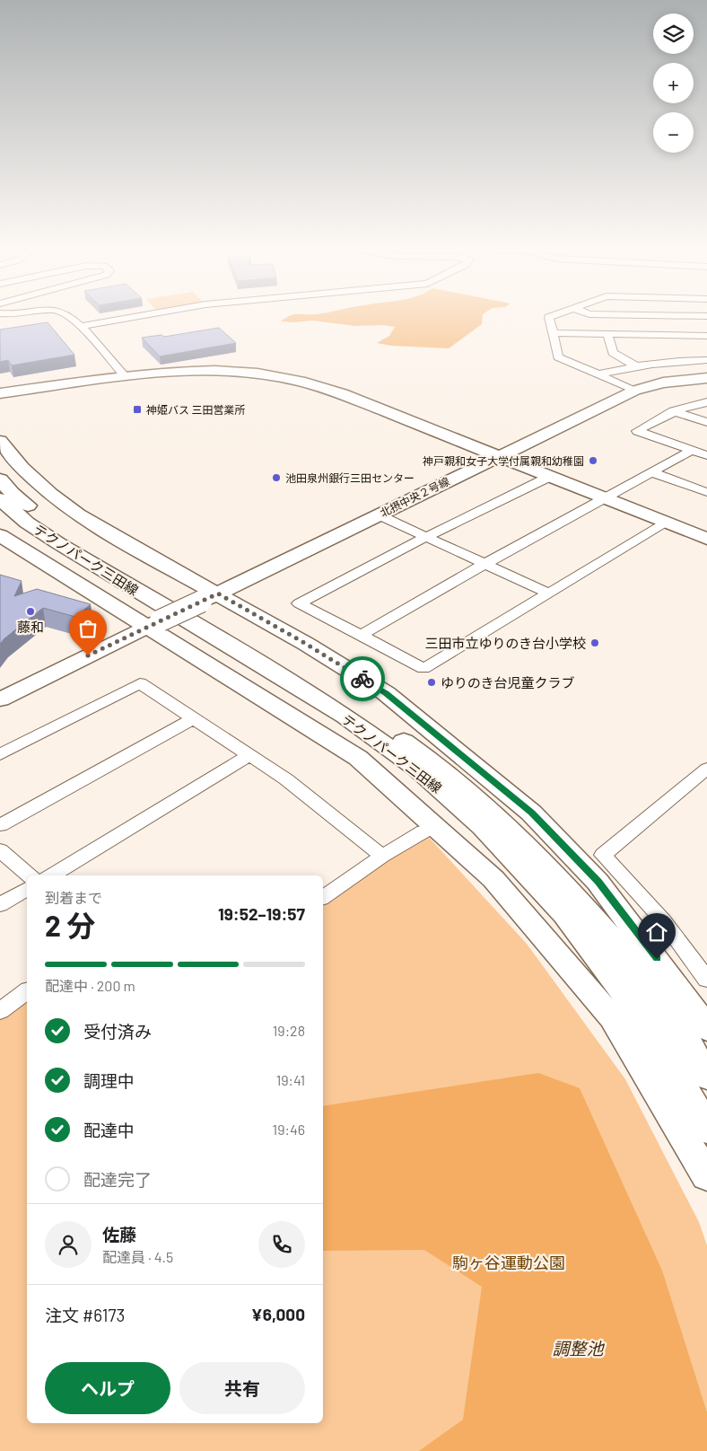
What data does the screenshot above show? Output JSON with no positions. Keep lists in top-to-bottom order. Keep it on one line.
{"streets":{"main road":["北摂中央２号線","テクノパーク三田線"]},"water":["調整池"],"parks":["駒ヶ谷運動公園"],"places":{"transit":["神姫バス 三田営業所"],"other":["神戸親和女子大学付属親和幼稚園","池田泉州銀行三田センター","藤和","三田市立ゆりのき台小学校","ゆりのき台児童クラブ"]},"page":{"map_buttons":["+","−"],"heading":["2 分","到着まで","19:52–19:57"],"panel":["佐藤","配達員 · 4.5","注文 #6173","¥6,000"],"bar":"配達中 · 200 m","list":[["受付済み","19:28"],["調理中","19:41"],["配達中","19:46"],"配達完了"],"buttons":["ヘルプ","共有"]}}
